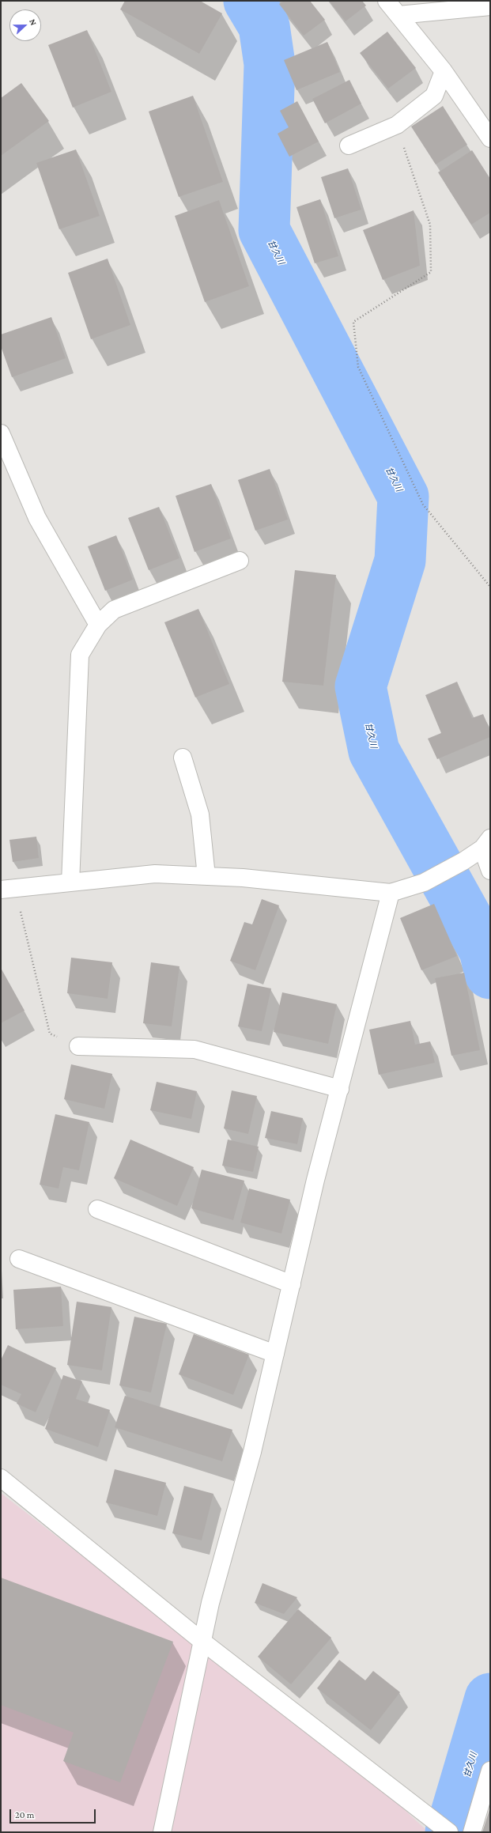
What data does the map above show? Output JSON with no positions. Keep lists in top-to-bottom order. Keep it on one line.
{"water":["甘久川"],"scale_bar":"20 m","north":"right"}
